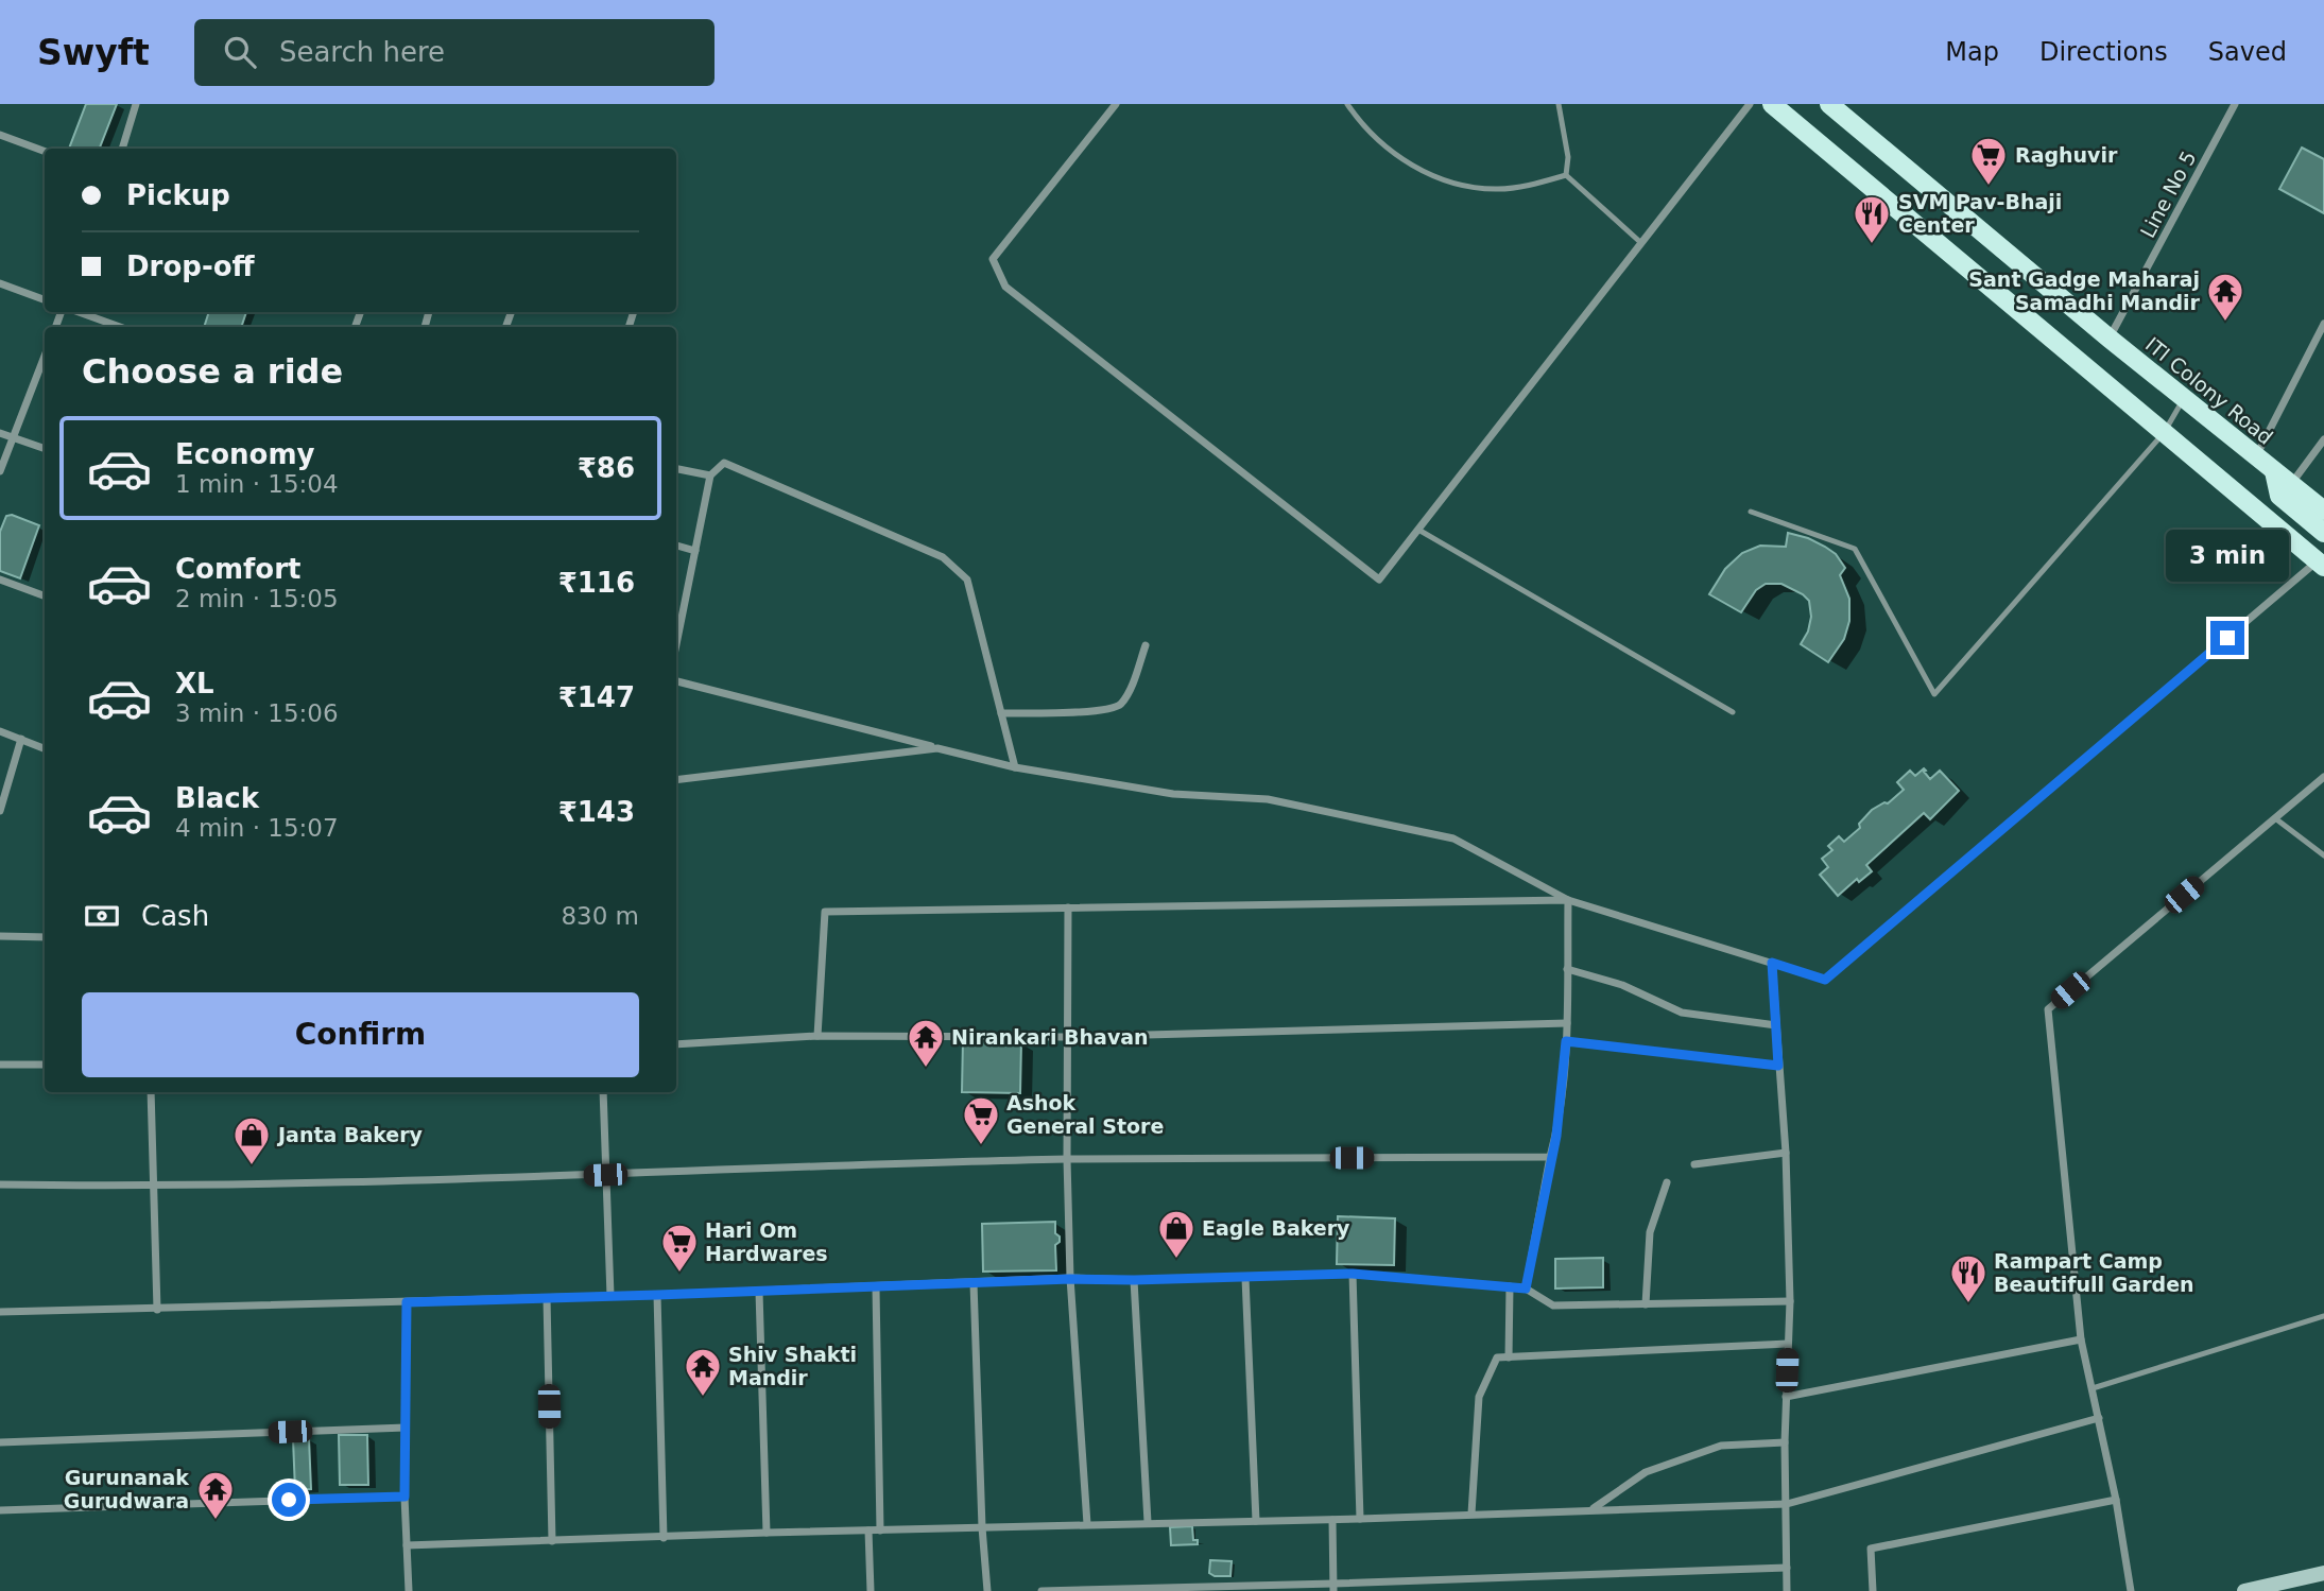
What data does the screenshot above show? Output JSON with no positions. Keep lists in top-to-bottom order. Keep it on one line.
{"streets":{"main road":["ITI Colony Road"],"street":["Line No 5"]},"crossings":[["Line No 5","ITI Colony Road"]],"places":{"supermarket":["Raghuvir","Ashok General Store","Hari Om Hardwares"],"restaurant":["SVM Pav-Bhaji Center","Rampart Camp Beautifull Garden"],"temple":["Sant Gadge Maharaj Samadhi Mandir","Nirankari Bhavan","Shiv Shakti Mandir","Gurunanak Gurudwara"],"shop":["Janta Bakery","Eagle Bakery"]},"page":{"header":"Swyft","search":"Search here","nav":["Map","Directions","Saved"],"banner":["Pickup","Drop-off"],"heading":"Choose a ride","list":[{"name":"Economy","note":"1 min · 15:04","value":"₹86"},{"name":"Comfort","note":"2 min · 15:05","value":"₹116"},{"name":"XL","note":"3 min · 15:06","value":"₹147"},{"name":"Black","note":"4 min · 15:07","value":"₹143"}],"bubble":"3 min","pay":["Cash","830 m"],"buttons":"Confirm"}}
